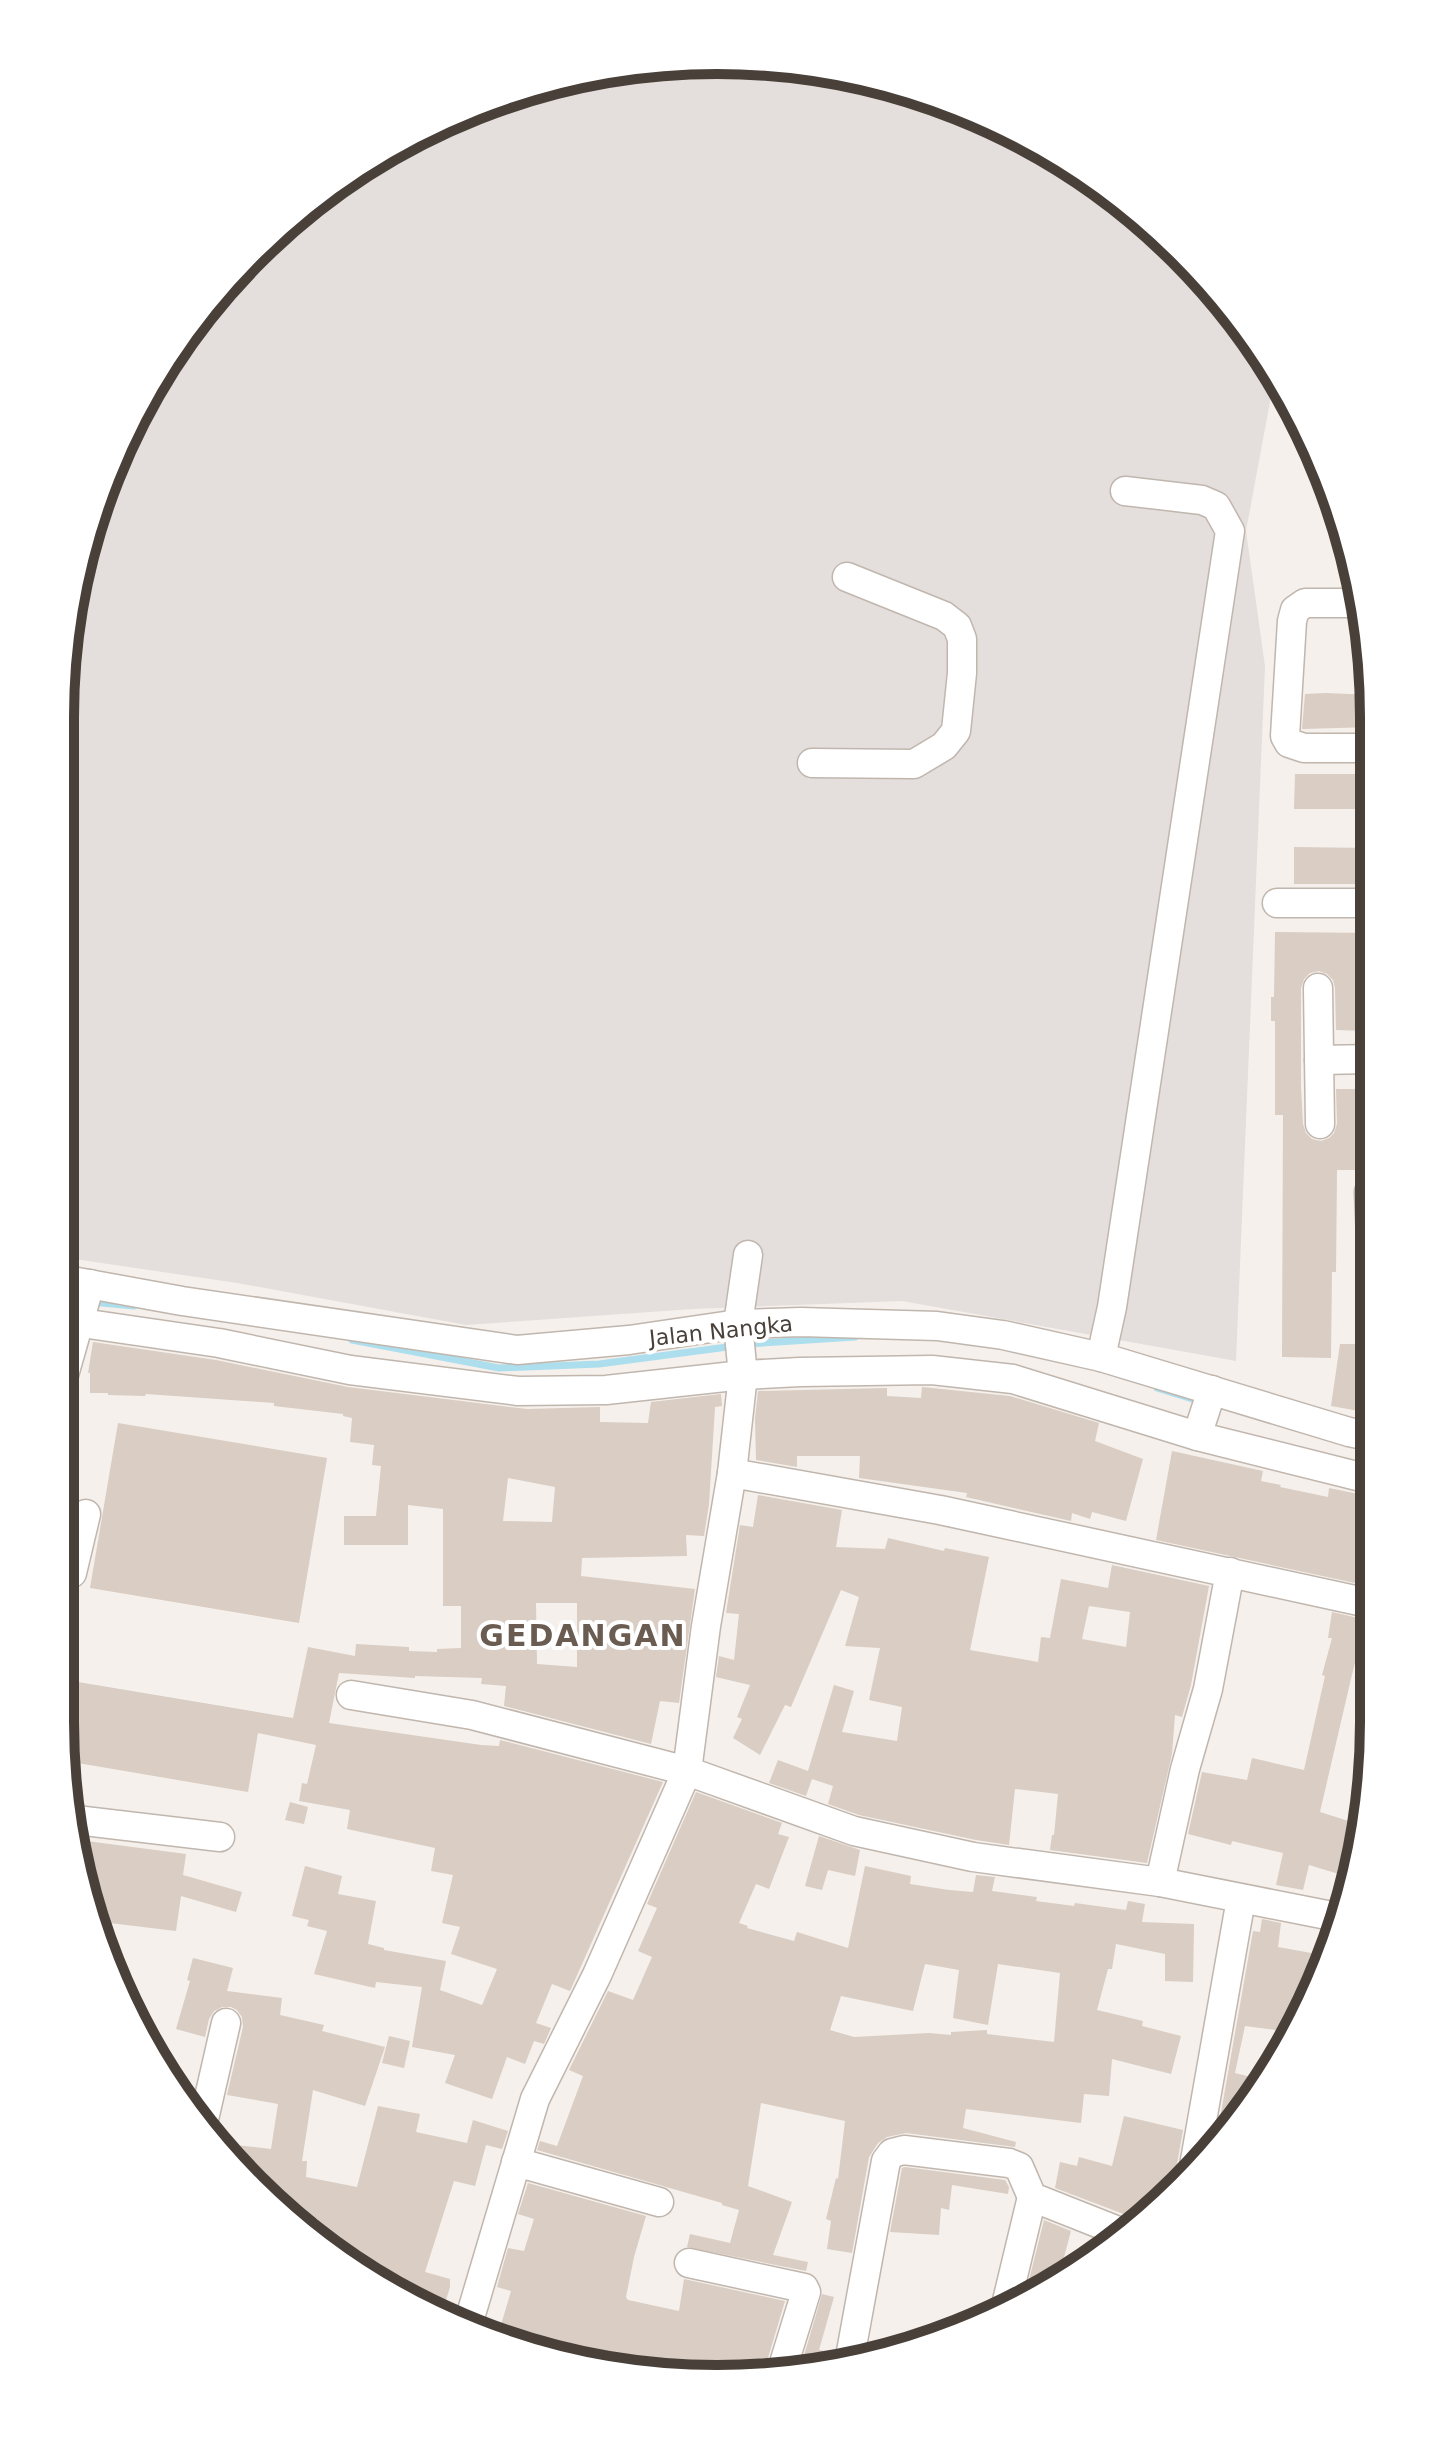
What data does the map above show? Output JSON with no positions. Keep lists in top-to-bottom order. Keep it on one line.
{"streets":{"street":["Jalan Nangka"]},"districts":["GEDANGAN"]}
